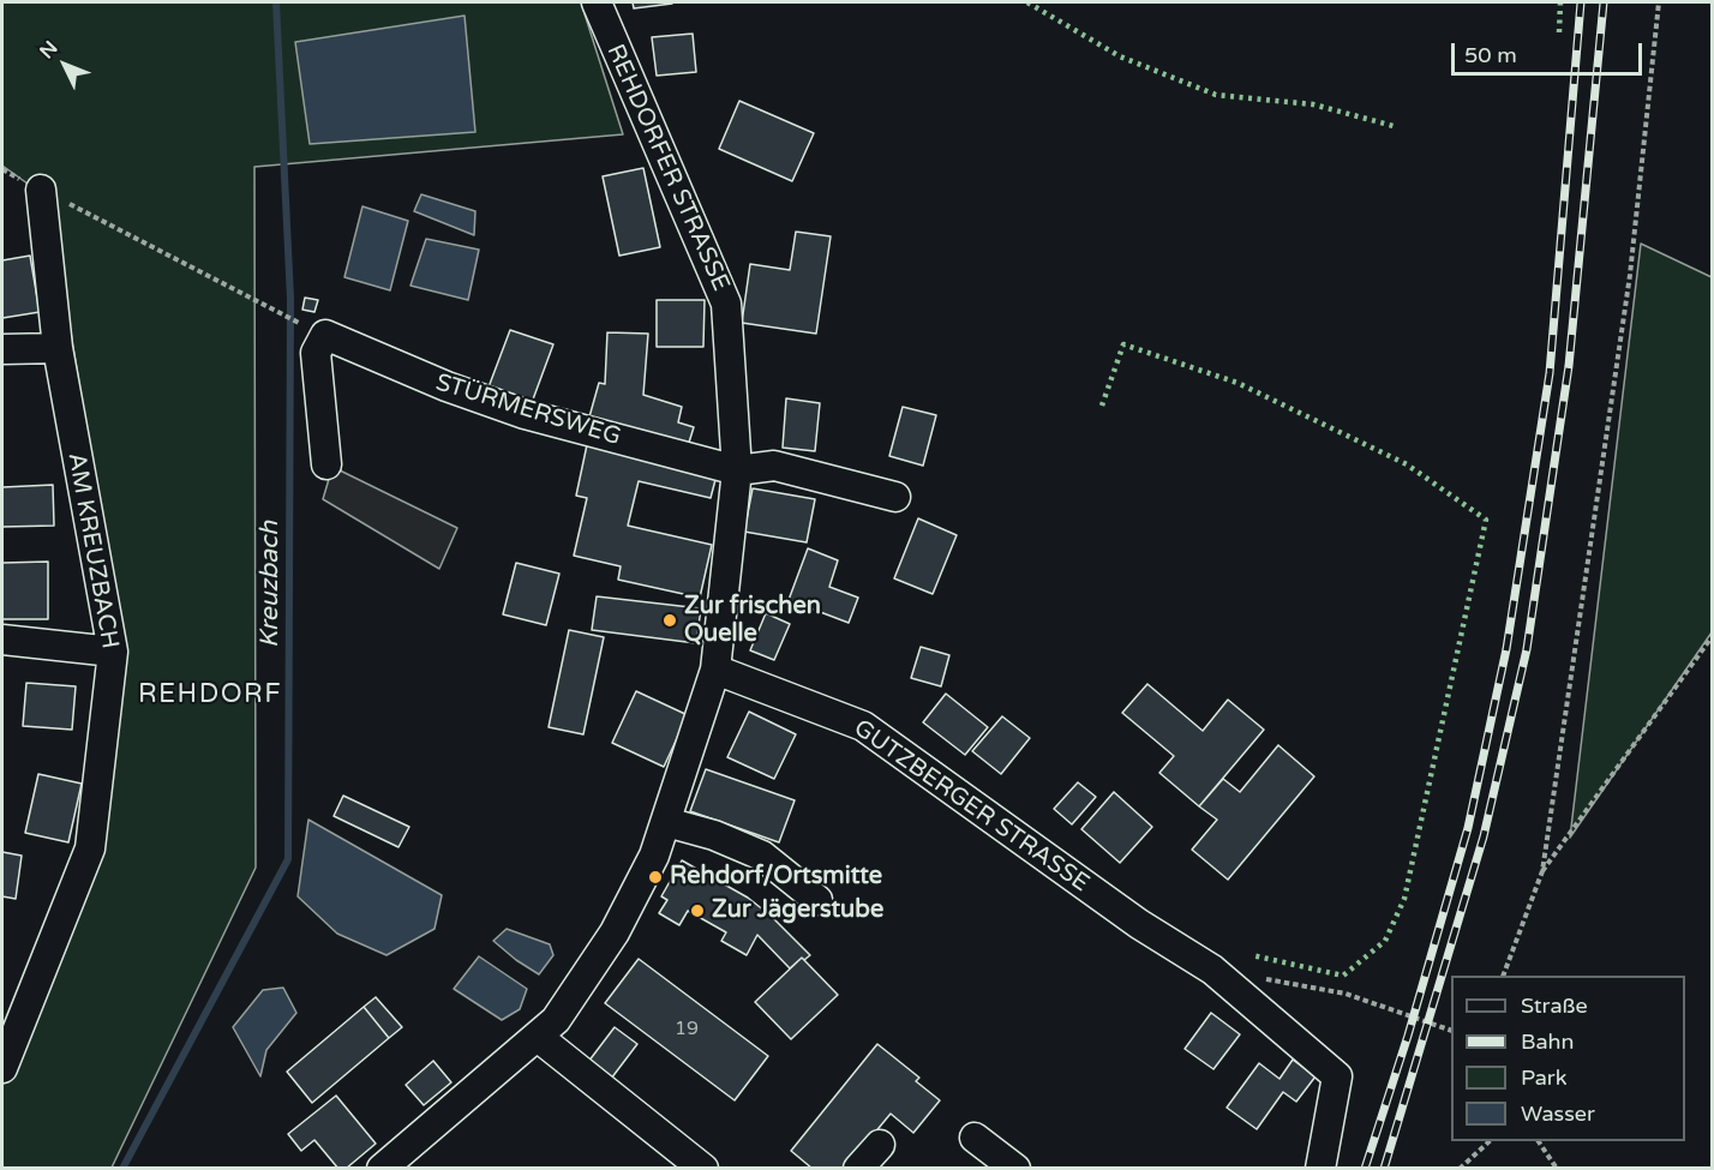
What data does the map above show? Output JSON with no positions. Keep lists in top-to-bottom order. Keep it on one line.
{"streets":{"street":["REHDORFER STRASSE","STÜRMERSWEG","AM KREUZBACH","GUTZBERGER STRASSE"]},"crossings":[["REHDORFER STRASSE","STÜRMERSWEG"],["REHDORFER STRASSE","GUTZBERGER STRASSE"]],"districts":["REHDORF"],"water":["Kreuzbach"],"places":["Zur frischen Quelle","Rehdorf/Ortsmitte","Zur Jägerstube"],"house_numbers":["19"],"legend":["Straße","Bahn","Park","Wasser"],"scale_bar":"50 m","north":"top left"}
